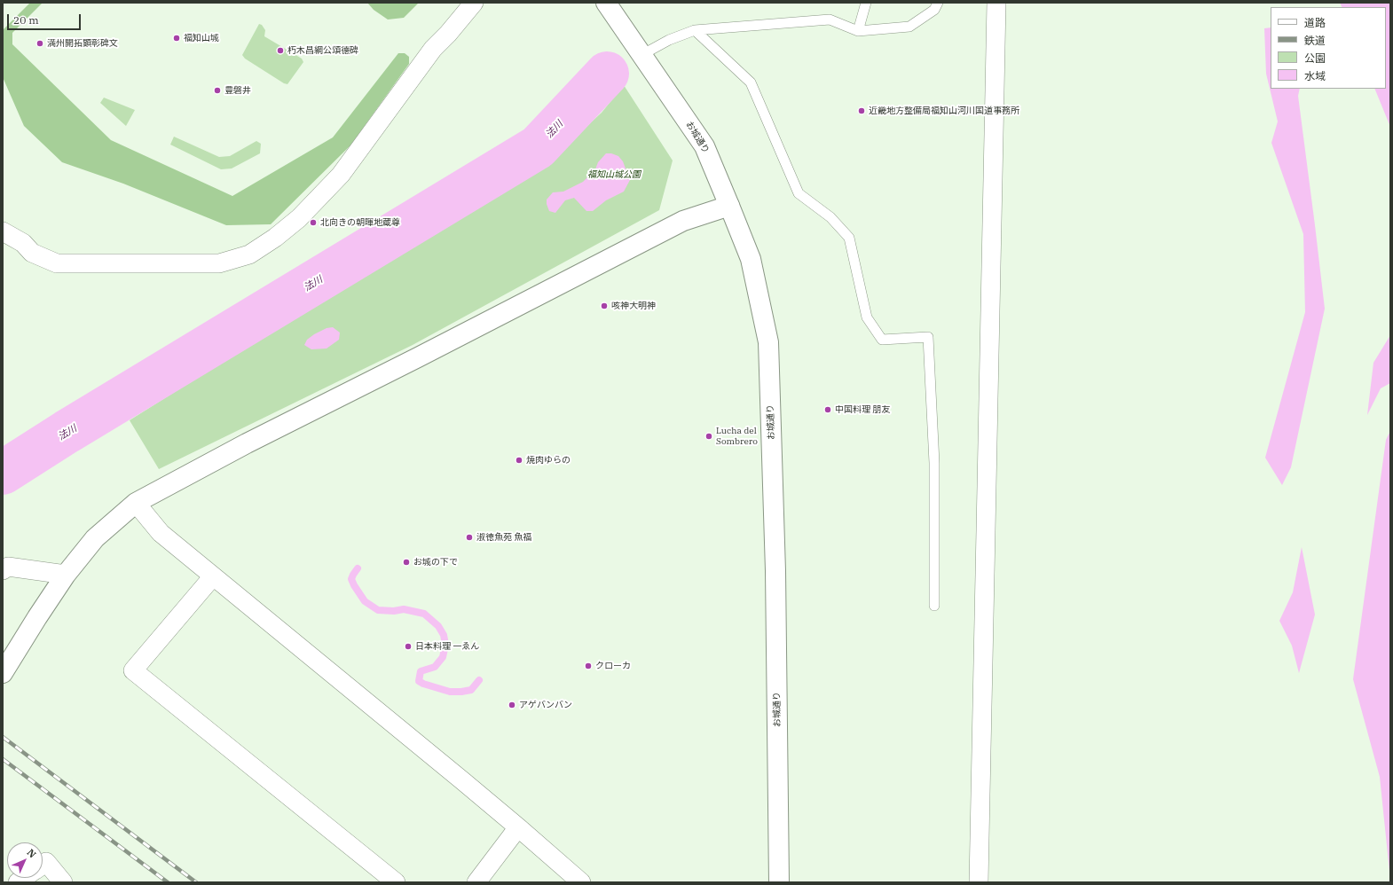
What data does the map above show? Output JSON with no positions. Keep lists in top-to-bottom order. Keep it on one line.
{"streets":{"main road":["お城通り"]},"water":["法川"],"parks":["福知山城公園"],"places":["福知山城","満州開拓顕彰碑文","朽木昌綱公頌德碑","豊磐井","近畿地方整備局福知山河川国道事務所","北向きの朝暉地蔵尊","咳神大明神","中国料理 朋友","Lucha del Sombrero","焼肉ゆらの","淑徳魚苑 魚福","お城の下で","日本料理 一ゑん","クローカ","アゲバンバン"],"legend":["道路","鉄道","公園","水域"],"scale_bar":"20 m","north":"top right"}
